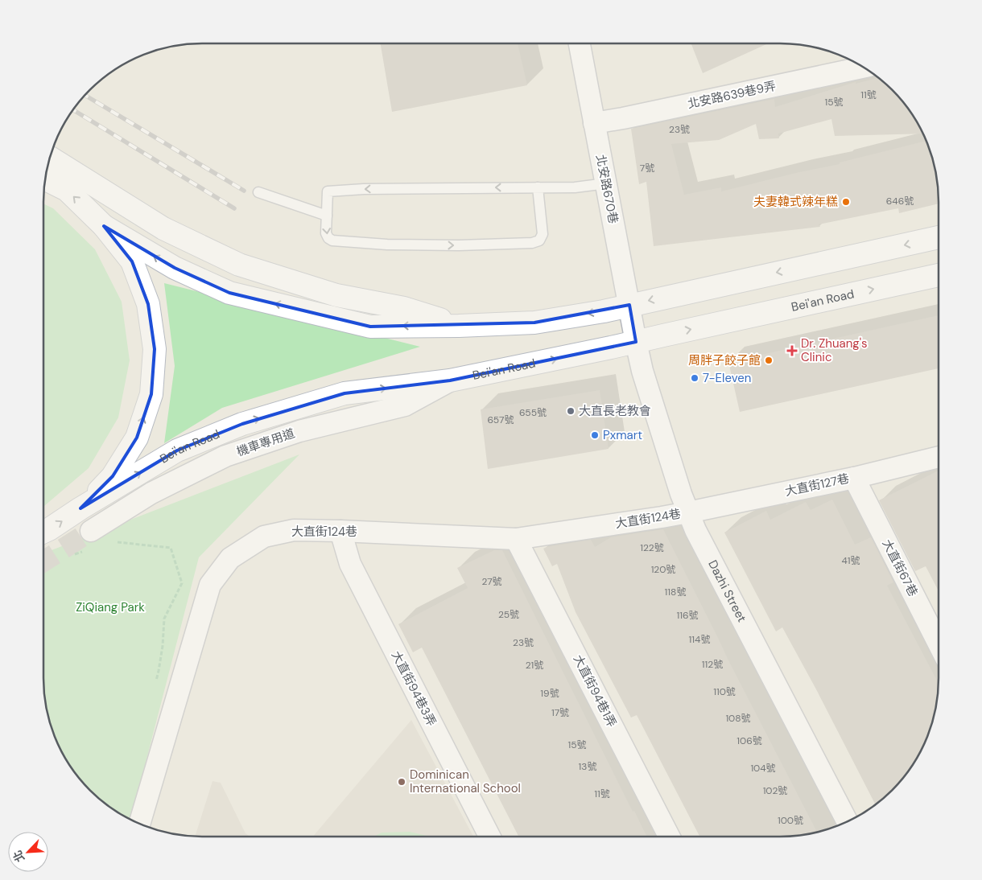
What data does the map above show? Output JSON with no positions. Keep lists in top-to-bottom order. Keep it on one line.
{"streets":{"main road":["Bei'an Road"],"street":["北安路639巷9弄","北安路670巷","機車專用道","大直街127巷","大直街124巷","大直街67巷","Dazhi Street","大直街94巷3弄","大直街94巷1弄"]},"crossings":[["北安路639巷9弄","北安路670巷"],["北安路670巷","Bei'an Road"],["北安路670巷","Dazhi Street"],["Bei'an Road","機車專用道"],["Bei'an Road","Dazhi Street"],["大直街127巷","大直街124巷"],["大直街127巷","大直街67巷"],["大直街127巷","Dazhi Street"],["大直街124巷","Dazhi Street"],["大直街124巷","大直街94巷3弄"],["大直街124巷","大直街94巷1弄"]],"parks":["ZiQiang Park"],"places":{"other":["夫妻韓式辣年糕","周胖子餃子館","7-Eleven","大直長老教會","Pxmart","Dominican International School"],"health":["Dr. Zhuang's Clinic"]},"house_numbers":["11號","15號","23號","7號","646號","655號","657號","122號","41號","120號","27號","118號","25號","116號","114號","23號","112號","21號","110號","19號","17號","108號","106號","15號","13號","104號","102號","11號","100號"],"north":"bottom left"}
